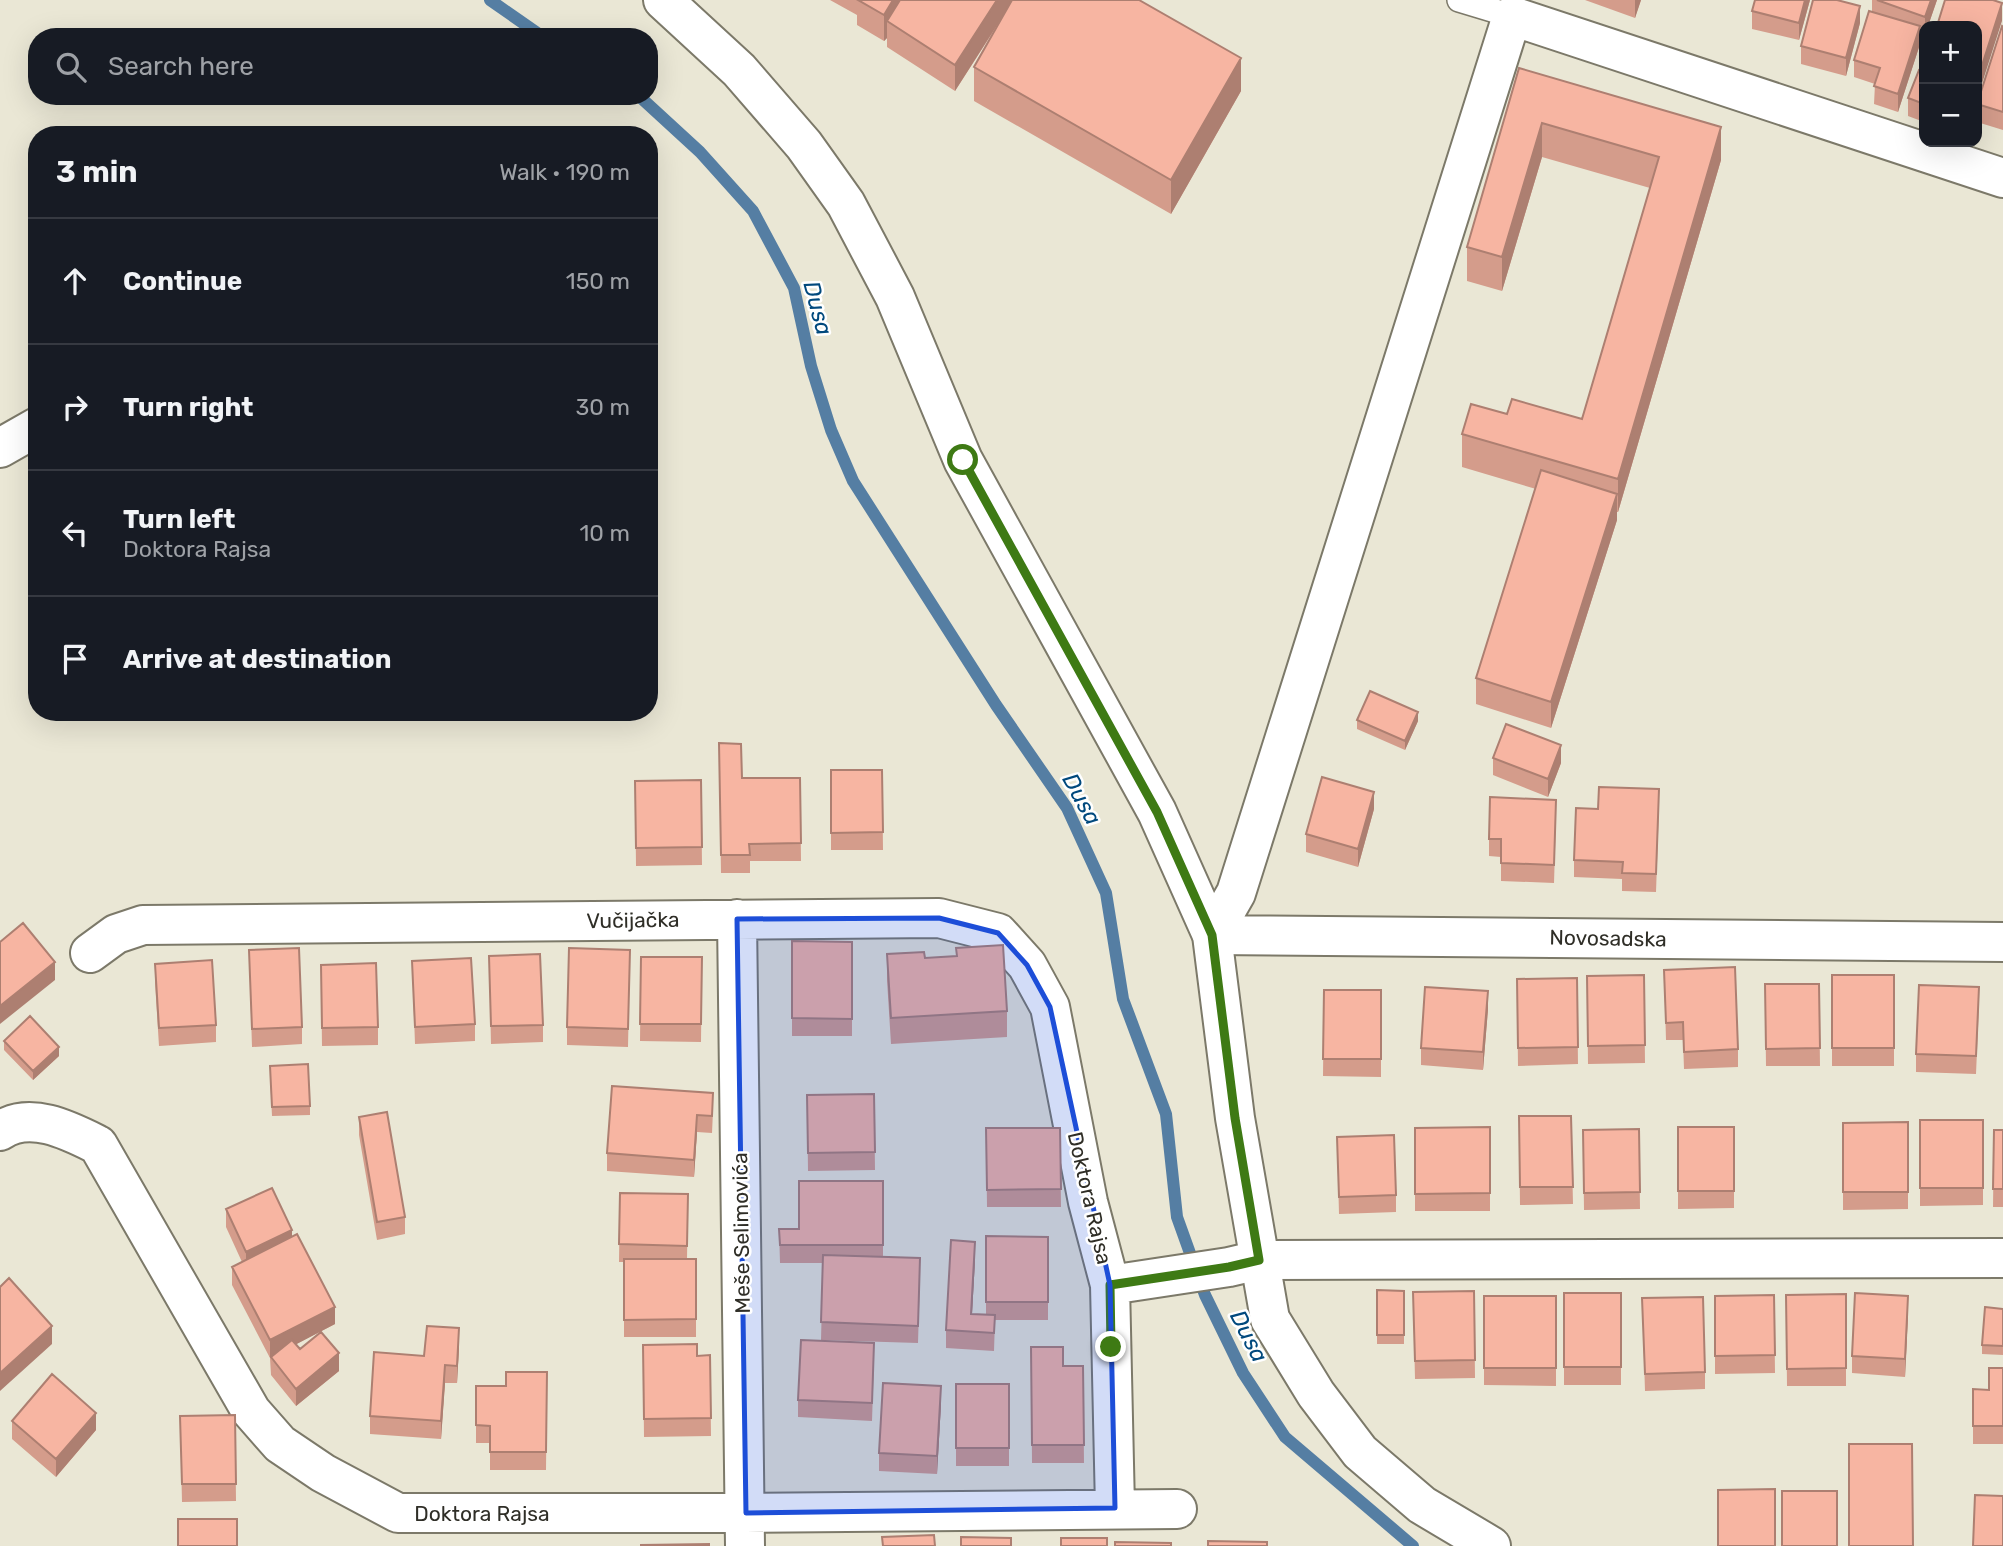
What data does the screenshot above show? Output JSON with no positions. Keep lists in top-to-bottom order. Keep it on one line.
{"streets":{"street":["Vučijačka","Novosadska","Doktora Rajsa","Meše Selimovića"]},"crossings":[["Vučijačka","Doktora Rajsa"],["Vučijačka","Meše Selimovića"],["Doktora Rajsa","Meše Selimovića"]],"water":["Dusa"],"page":{"map_buttons":["+","−"],"search":"Search here","heading":["3 min","Walk · 190 m"],"list":[["Continue","150 m"],["Turn right","30 m"],["Turn left","Doktora Rajsa","10 m"],"Arrive at destination"]}}
